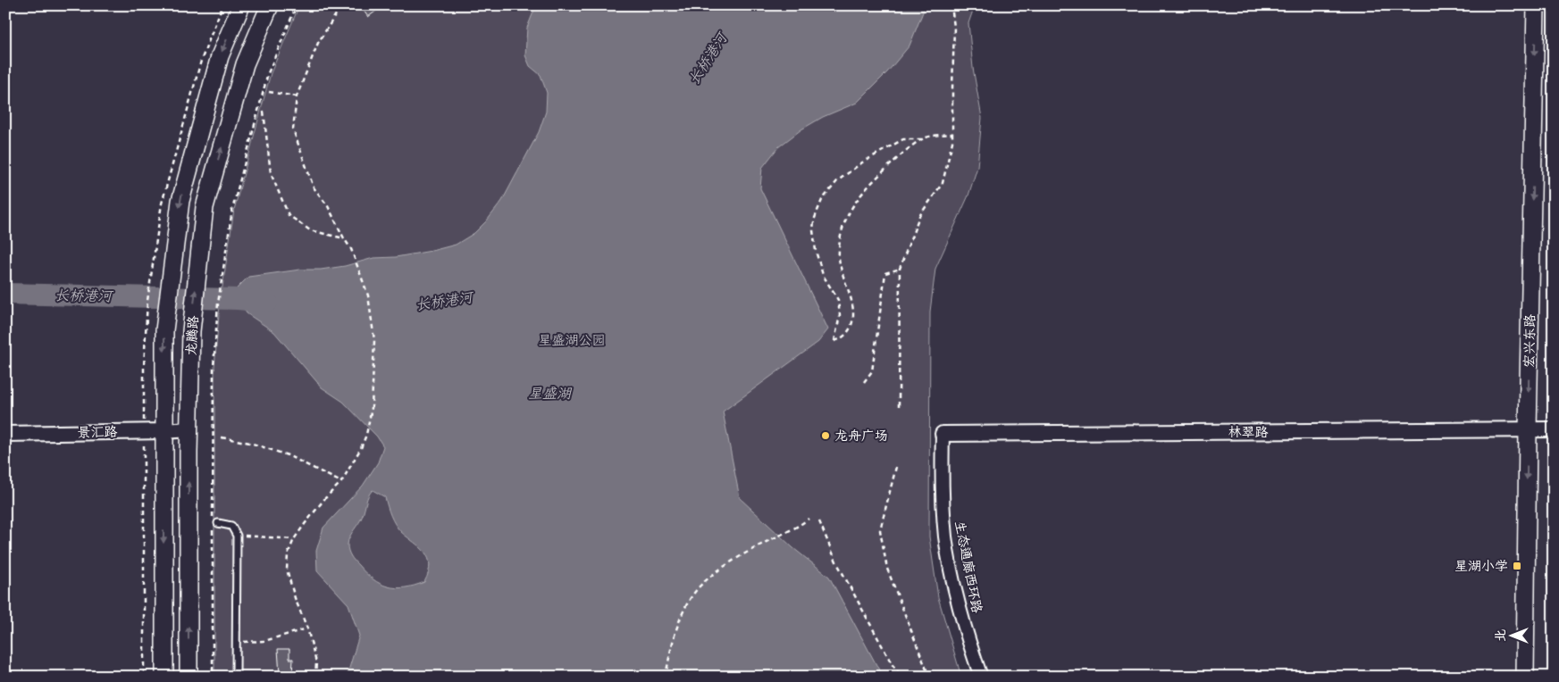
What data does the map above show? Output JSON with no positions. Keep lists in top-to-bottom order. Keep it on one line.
{"streets":{"main road":["龙腾路","宏兴东路"],"street":["景汇路","林翠路","生态通廊西环路"]},"crossings":[["龙腾路","景汇路"],["宏兴东路","林翠路"],["林翠路","生态通廊西环路"]],"one_way":["宏兴东路"],"water":["长桥港河","星盛湖"],"parks":["星盛湖公园"],"places":{"other":["龙舟广场"],"transit":["星湖小学"]},"north":"left"}
